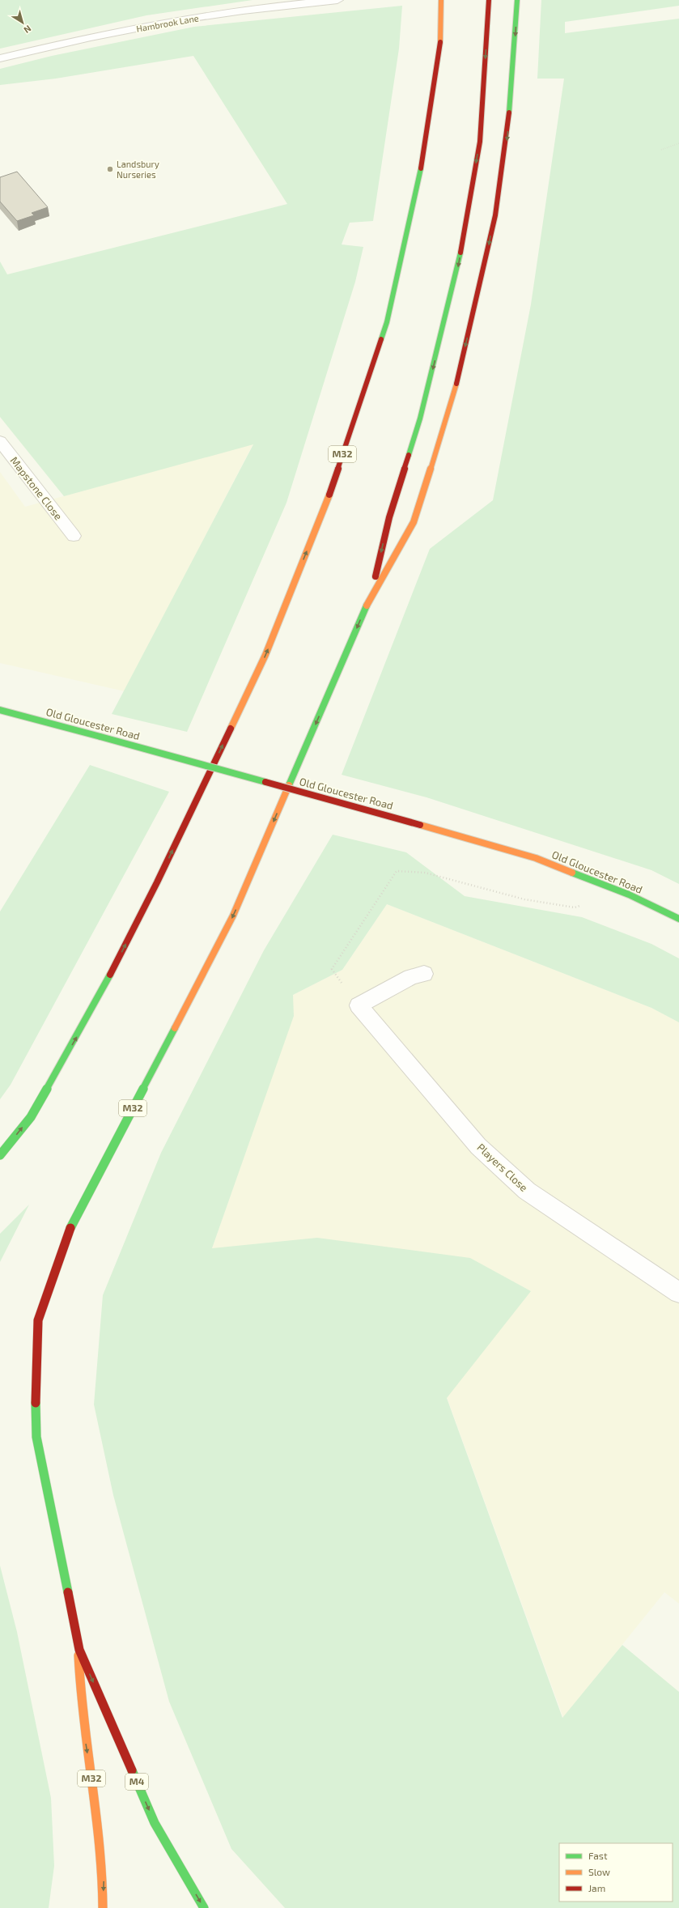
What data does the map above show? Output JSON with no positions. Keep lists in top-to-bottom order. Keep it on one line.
{"streets":{"main road":["M32","Old Gloucester Road","M4"],"street":["Hambrook Lane","Mapstone Close","Players Close"]},"crossings":[["M32","M4"]],"places":["Landsbury Nurseries"],"legend":["Fast","Slow","Jam"],"north":"bottom right"}
